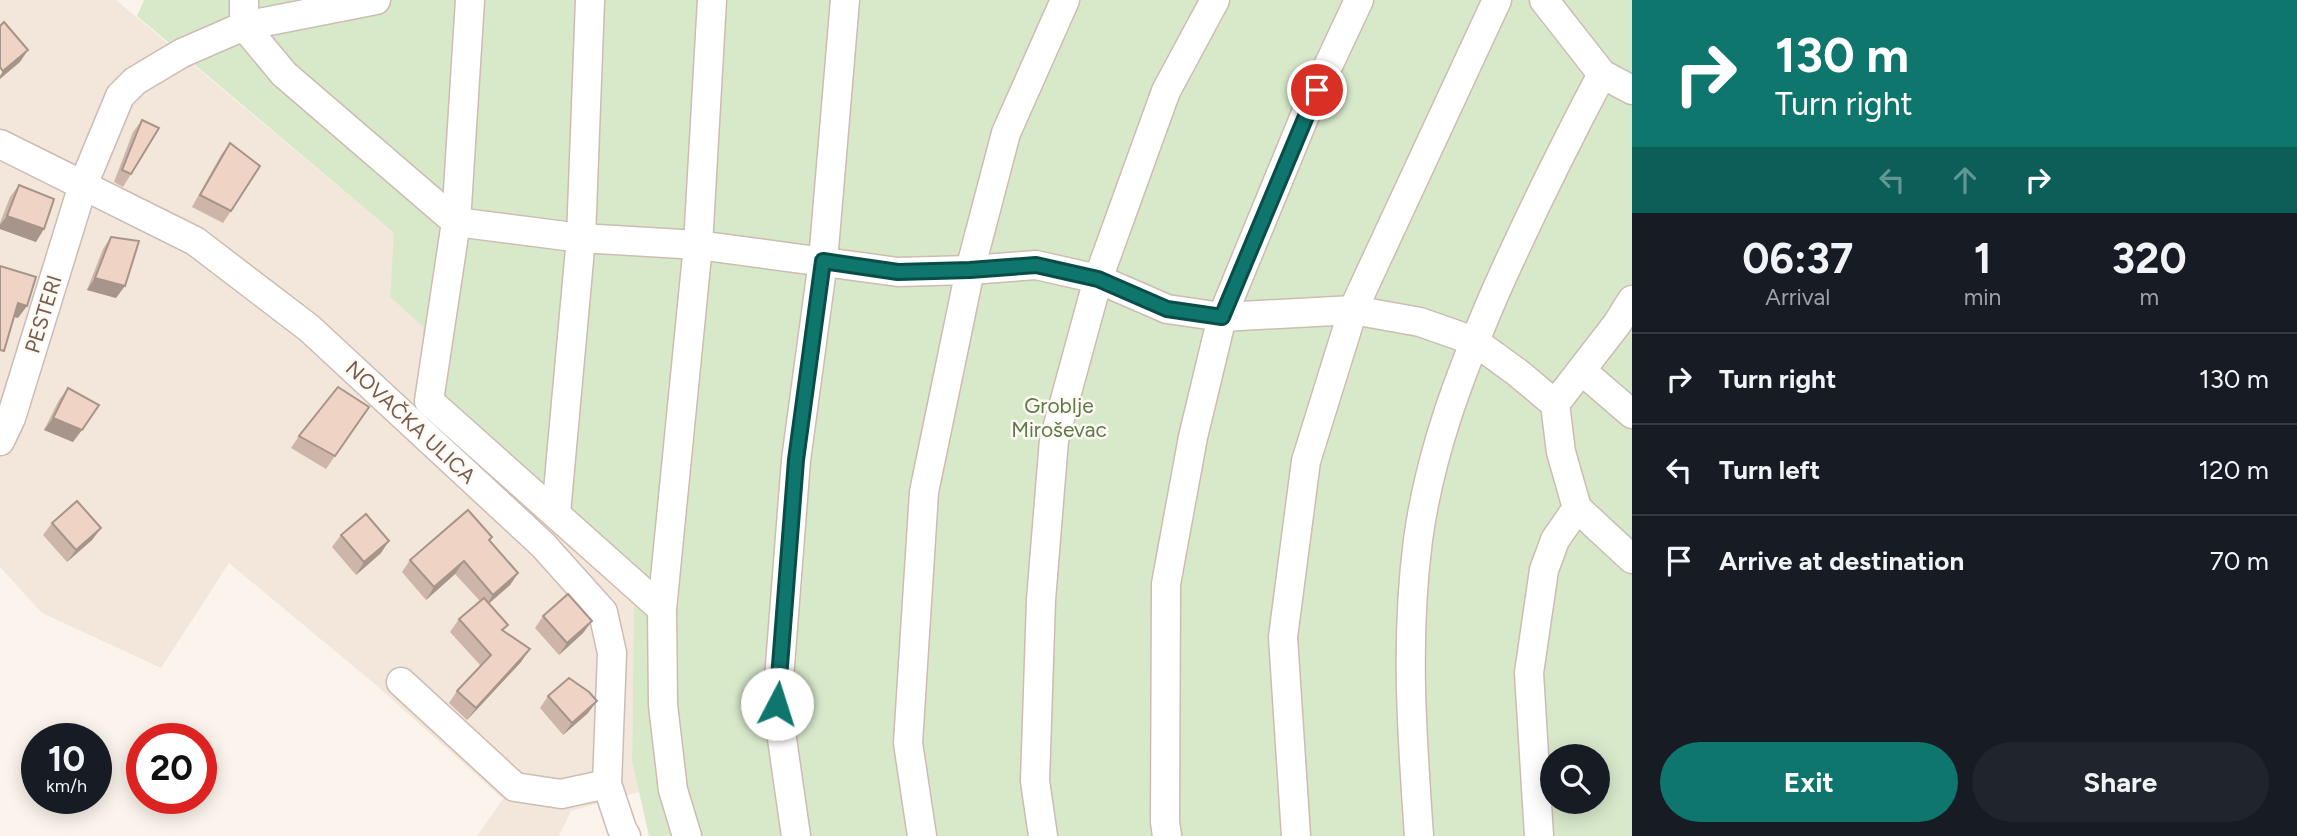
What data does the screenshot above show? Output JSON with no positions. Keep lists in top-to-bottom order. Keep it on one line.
{"streets":{"street":["PESTERI","NOVAČKA ULICA"]},"crossings":[["PESTERI","NOVAČKA ULICA"]],"parks":["Groblje Miroševac"],"page":{"turn":["130 m","Turn right"],"eta":["06:37","Arrival","1","min","320","m"],"list":[{"name":"Turn right","value":"130 m"},{"name":"Turn left","value":"120 m"},{"name":"Arrive at destination","value":"70 m"}],"speed":"10 km/h","limit":"20","buttons":["Exit","Share"]}}
